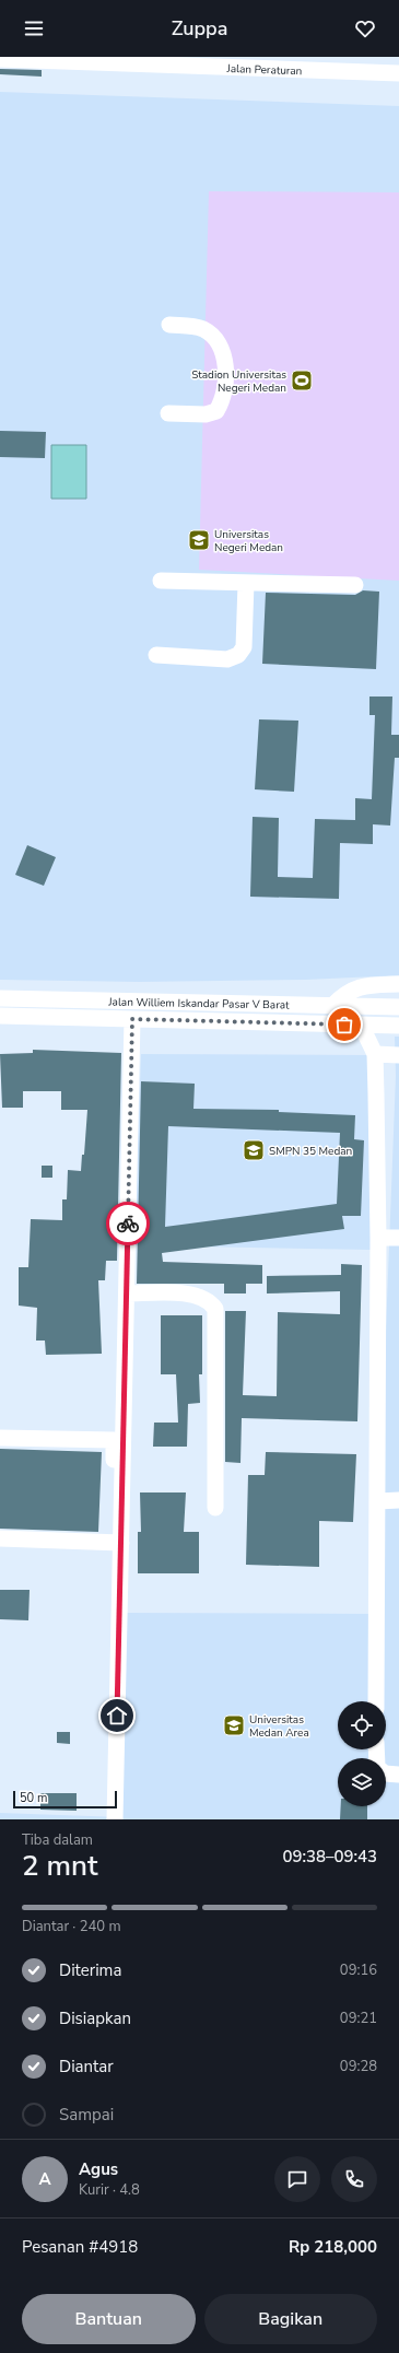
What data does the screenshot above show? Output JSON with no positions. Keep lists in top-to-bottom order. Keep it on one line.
{"streets":{"street":["Jalan Peraturan","Jalan Williem Iskandar Pasar V Barat"]},"places":{"sports":["Stadion Universitas Negeri Medan"],"school or university":["Universitas Negeri Medan","SMPN 35 Medan","Universitas Medan Area"]},"scale_bar":"50 m","page":{"header":"Zuppa","scale":"50 m","heading":["2 mnt","Tiba dalam","09:38–09:43"],"panel":["Agus","Kurir · 4.8","Pesanan #4918","Rp 218,000"],"bar":"Diantar · 240 m","list":[["Diterima","09:16"],["Disiapkan","09:21"],["Diantar","09:28"],"Sampai"],"round":"A","buttons":["Bantuan","Bagikan"]}}
